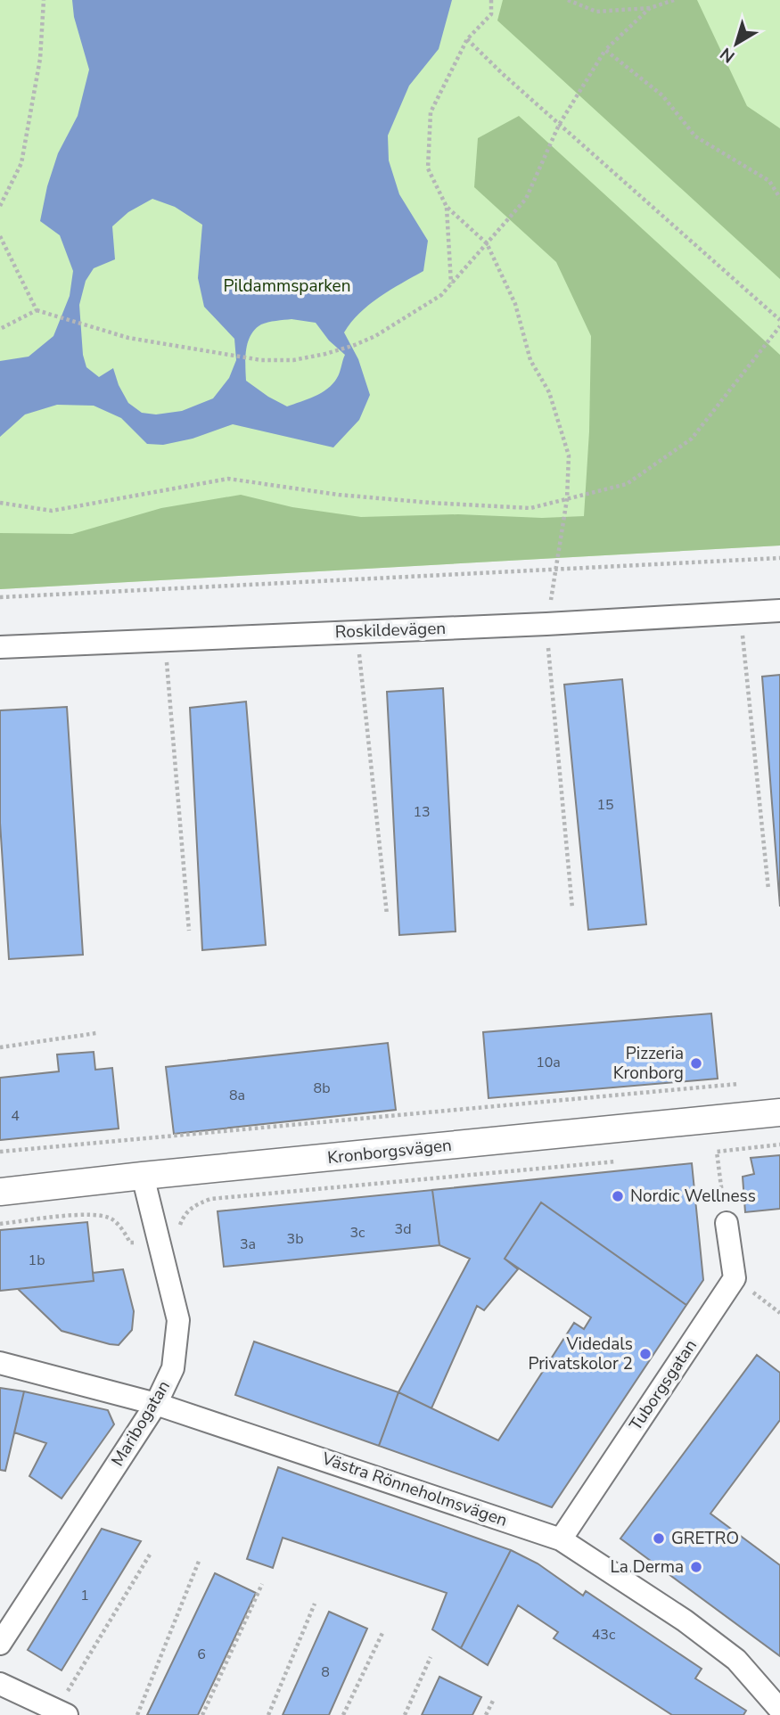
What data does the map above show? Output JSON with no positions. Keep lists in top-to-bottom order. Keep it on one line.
{"streets":{"street":["Roskildevägen","Kronborgsvägen","Tuborgsgatan","Maribogatan","Västra Rönneholmsvägen"]},"crossings":[["Kronborgsvägen","Maribogatan"],["Tuborgsgatan","Västra Rönneholmsvägen"],["Maribogatan","Västra Rönneholmsvägen"]],"parks":["Pildammsparken"],"places":["Pizzeria Kronborg","Nordic Wellness","Videdals Privatskolor 2","GRETRO","La Derma"],"house_numbers":["15","13","10a","8b","8a","4","3d","3c","3b","3a","1b","1","43c","6","8"],"north":"bottom left"}
